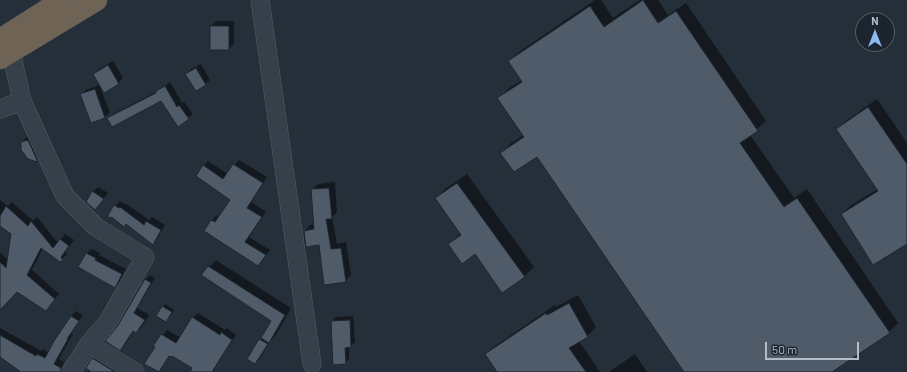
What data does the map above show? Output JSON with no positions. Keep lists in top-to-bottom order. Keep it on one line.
{"scale_bar":"50 m","north":"top"}
